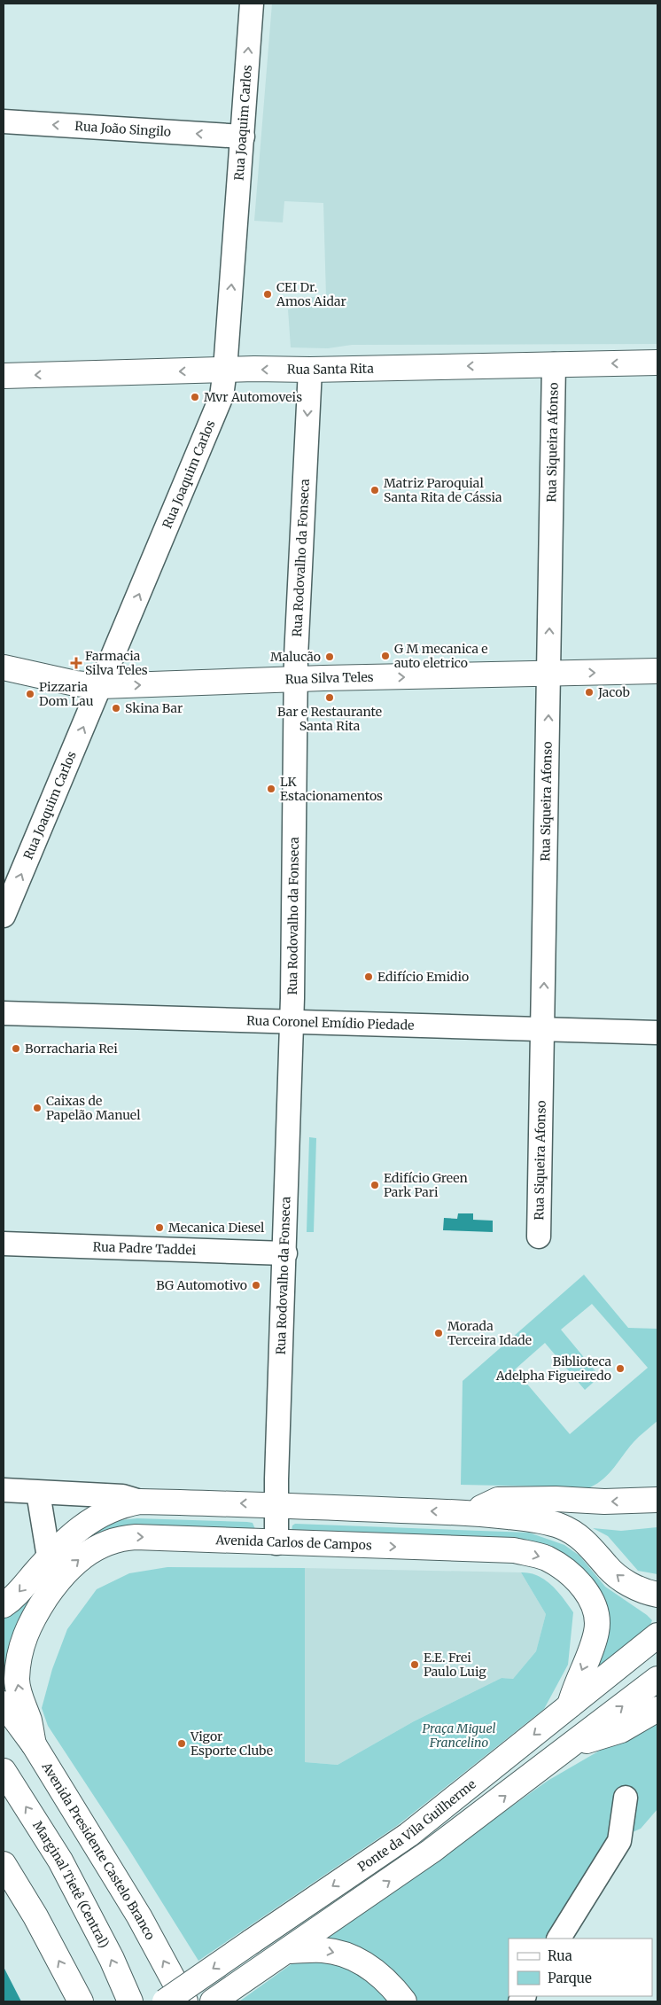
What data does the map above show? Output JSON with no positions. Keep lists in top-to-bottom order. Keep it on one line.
{"streets":{"main road":["Rua Santa Rita","Rua Silva Teles","Avenida Carlos de Campos","Ponte da Vila Guilherme","Avenida Presidente Castelo Branco","Marginal Tietê (Central)"],"street":["Rua Joaquim Carlos","Rua João Singilo","Rua Siqueira Afonso","Rua Rodovalho da Fonseca","Rua Coronel Emídio Piedade","Rua Padre Taddei"]},"crossings":[["Rua Joaquim Carlos","Rua João Singilo"],["Rua Joaquim Carlos","Rua Santa Rita"],["Rua Joaquim Carlos","Rua Silva Teles"],["Rua Santa Rita","Rua Siqueira Afonso"],["Rua Santa Rita","Rua Rodovalho da Fonseca"],["Rua Siqueira Afonso","Rua Silva Teles"],["Rua Siqueira Afonso","Rua Coronel Emídio Piedade"],["Rua Rodovalho da Fonseca","Rua Silva Teles"],["Rua Rodovalho da Fonseca","Rua Coronel Emídio Piedade"],["Rua Rodovalho da Fonseca","Rua Padre Taddei"],["Rua Rodovalho da Fonseca","Avenida Carlos de Campos"],["Avenida Carlos de Campos","Ponte da Vila Guilherme"],["Avenida Carlos de Campos","Avenida Presidente Castelo Branco"]],"one_way":["Rua Joaquim Carlos","Rua João Singilo","Rua Santa Rita","Rua Siqueira Afonso","Rua Silva Teles"],"parks":["Praça Miguel Francelino"],"places":{"other":["CEI Dr. Amos Aidar","Mvr Automoveis","Matriz Paroquial Santa Rita de Cássia","G M mecanica e auto eletrico","Malucão","Jacob","Pizzaria Dom Lau","Bar e Restaurante Santa Rita","Skina Bar","LK Estacionamentos","Edifício Emidio","Borracharia Rei","Caixas de Papelão Manuel","Edifício Green Park Pari","Mecanica Diesel","BG Automotivo","Morada Terceira Idade","Biblioteca Adelpha Figueiredo","E.E. Frei Paulo Luig","Vigor Esporte Clube"],"health":["Farmacia Silva Teles"]},"legend":["Rua","Parque"]}
